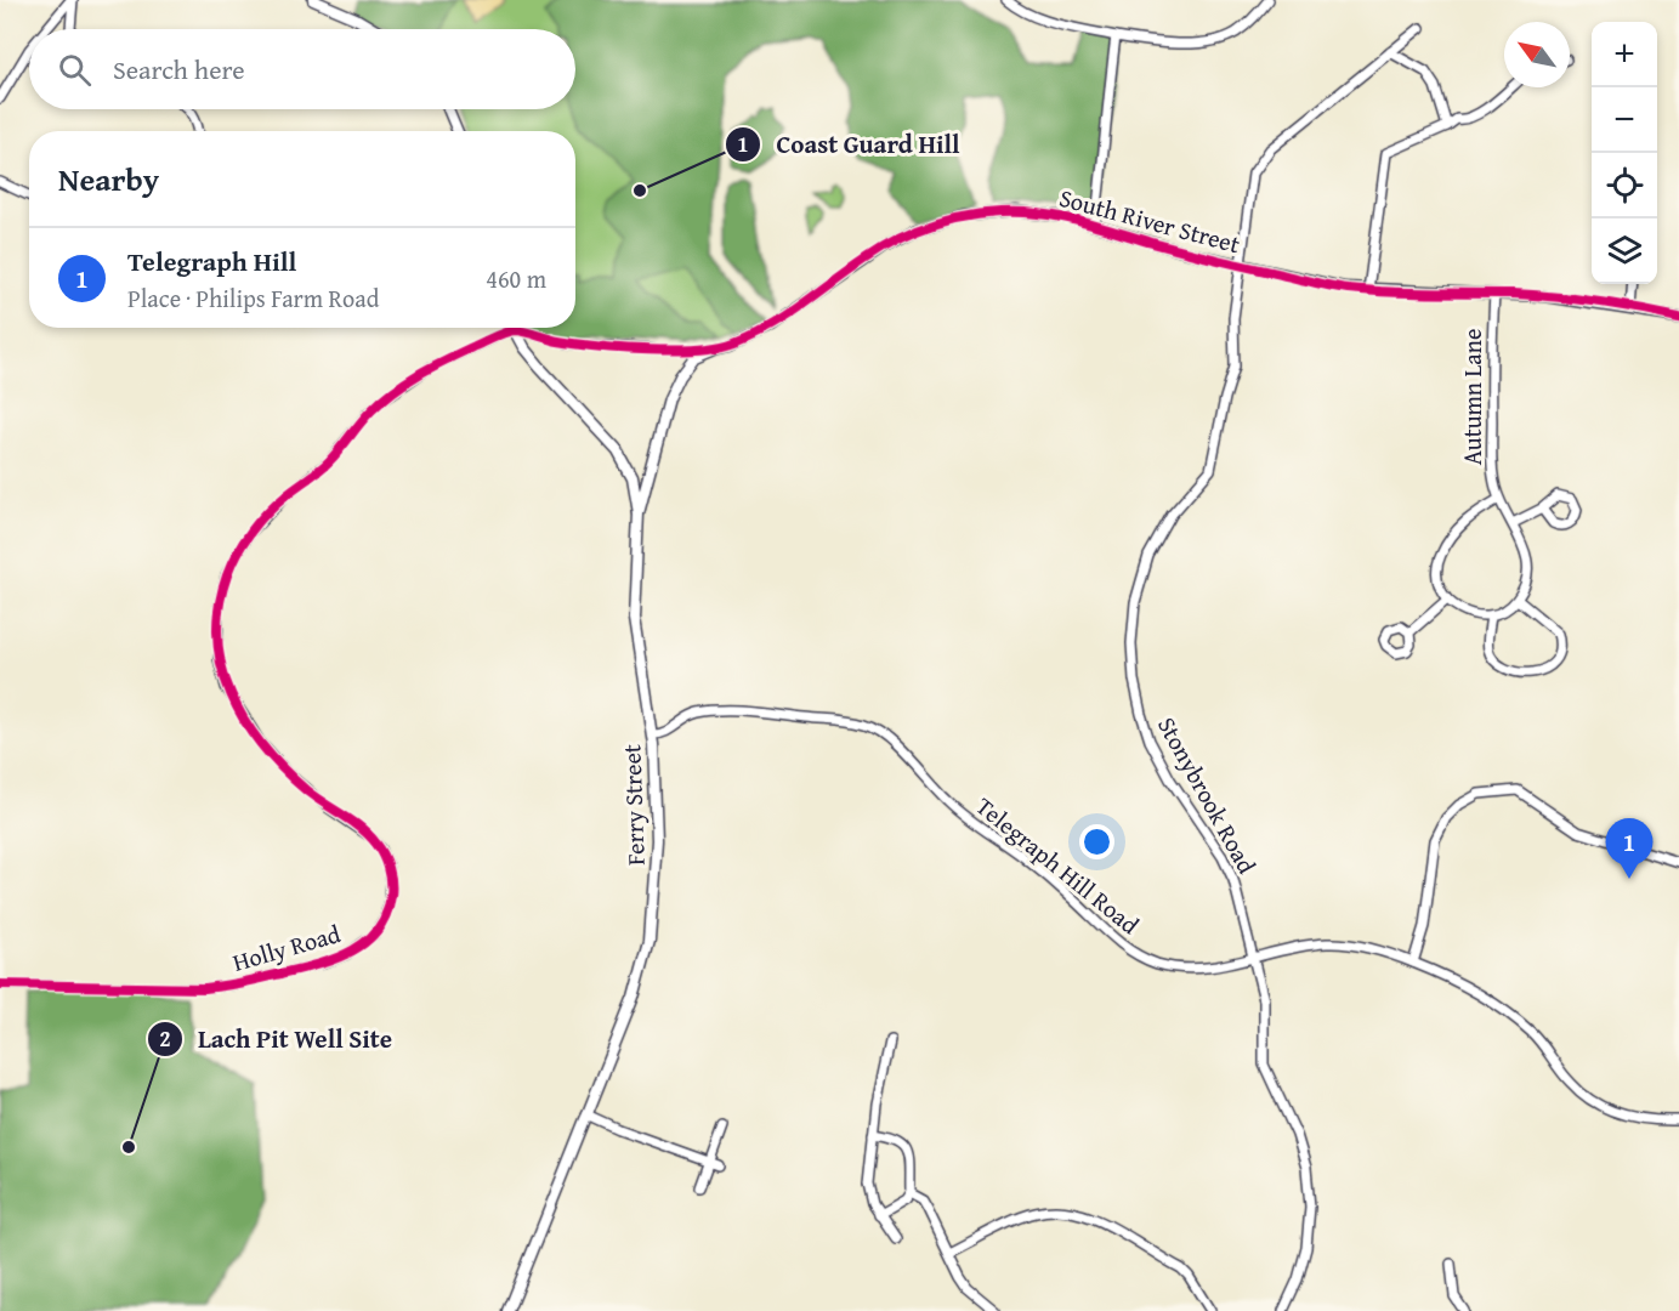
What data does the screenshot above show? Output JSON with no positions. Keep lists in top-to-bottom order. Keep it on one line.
{"streets":{"street":["South River Street","Autumn Lane","Stonybrook Road","Ferry Street","Telegraph Hill Road","Holly Road"]},"crossings":[["South River Street","Autumn Lane"],["South River Street","Stonybrook Road"],["South River Street","Ferry Street"],["Stonybrook Road","Telegraph Hill Road"],["Ferry Street","Telegraph Hill Road"]],"places":["Coast Guard Hill","Lach Pit Well Site"],"north":"top left","page":{"map_buttons":["+","−"],"search":"Search here","heading":"Nearby","list":[{"mark":"1","name":"Telegraph Hill","note":"Place · Philips Farm Road","value":"460 m"}],"pins":"1"}}
